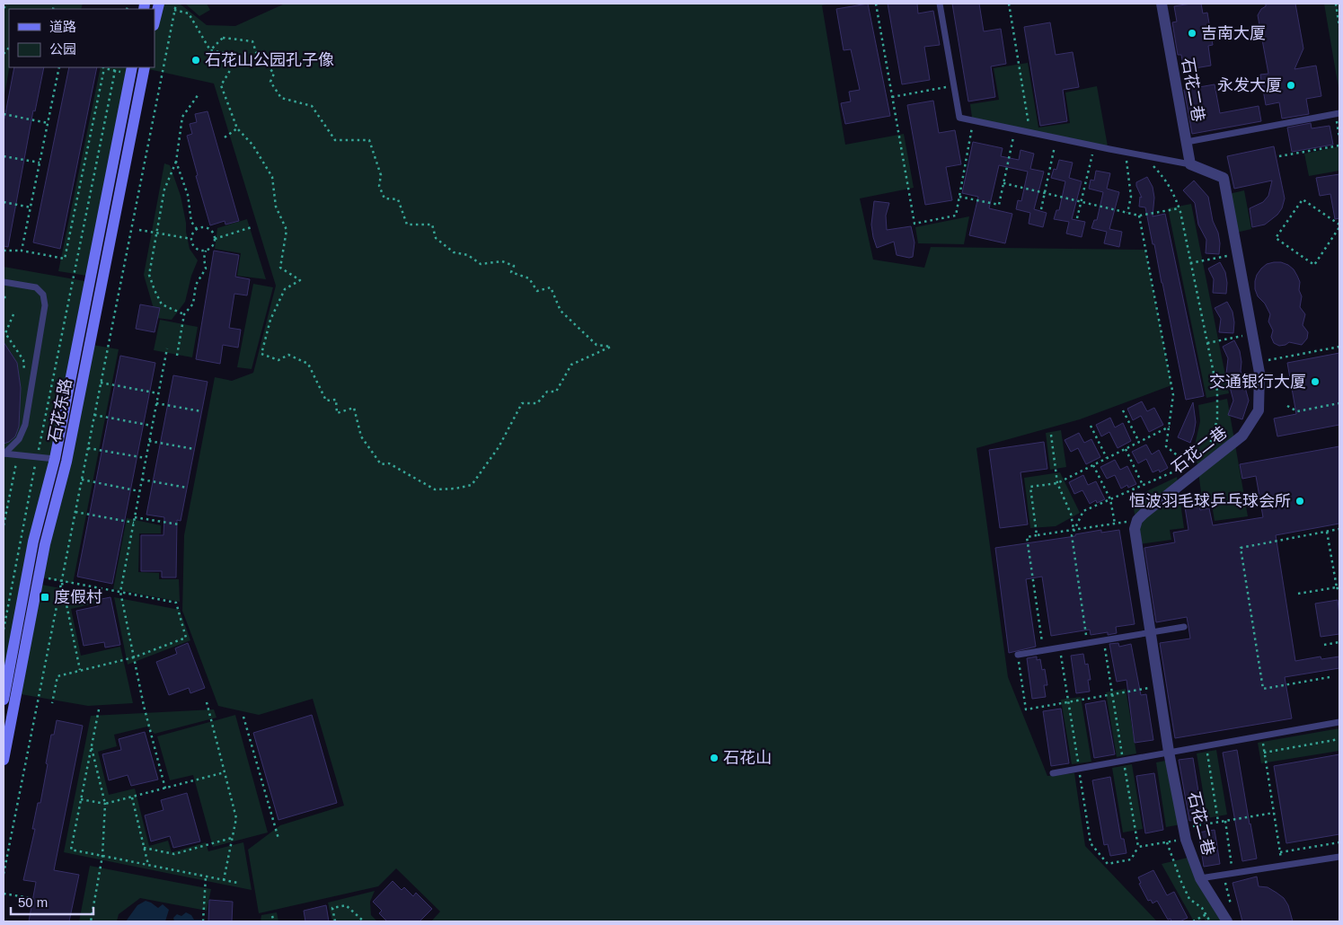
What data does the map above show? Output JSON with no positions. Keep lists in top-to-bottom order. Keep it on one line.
{"streets":{"main road":["石花东路"],"street":["石花二巷"]},"places":{"other":["吉南大厦","石花山公园孔子像","永发大厦","交通银行大厦","恒波羽毛球乒乓球会所","石花山"],"transit":["度假村"]},"legend":["道路","公园"],"scale_bar":"50 m"}
